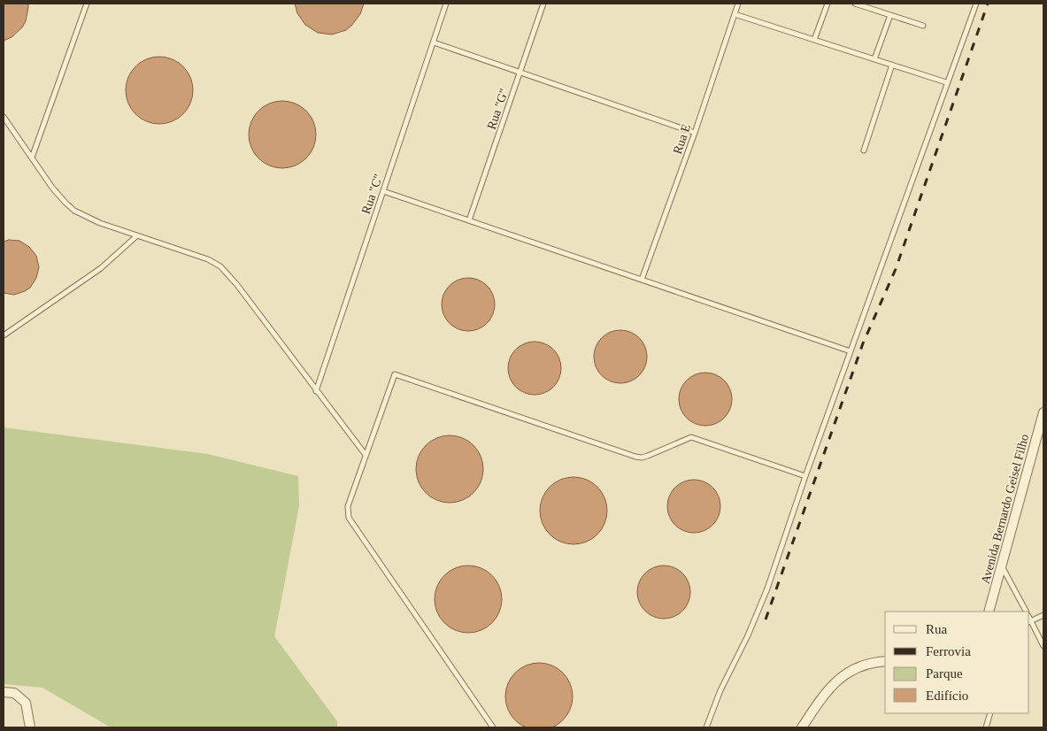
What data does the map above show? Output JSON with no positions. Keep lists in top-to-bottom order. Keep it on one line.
{"streets":{"street":["Avenida Bernardo Geisel Filho"],"lane":["Rua \"G\"","Rua E","Rua \"C\""]},"legend":["Rua","Ferrovia","Parque","Edifício"]}
